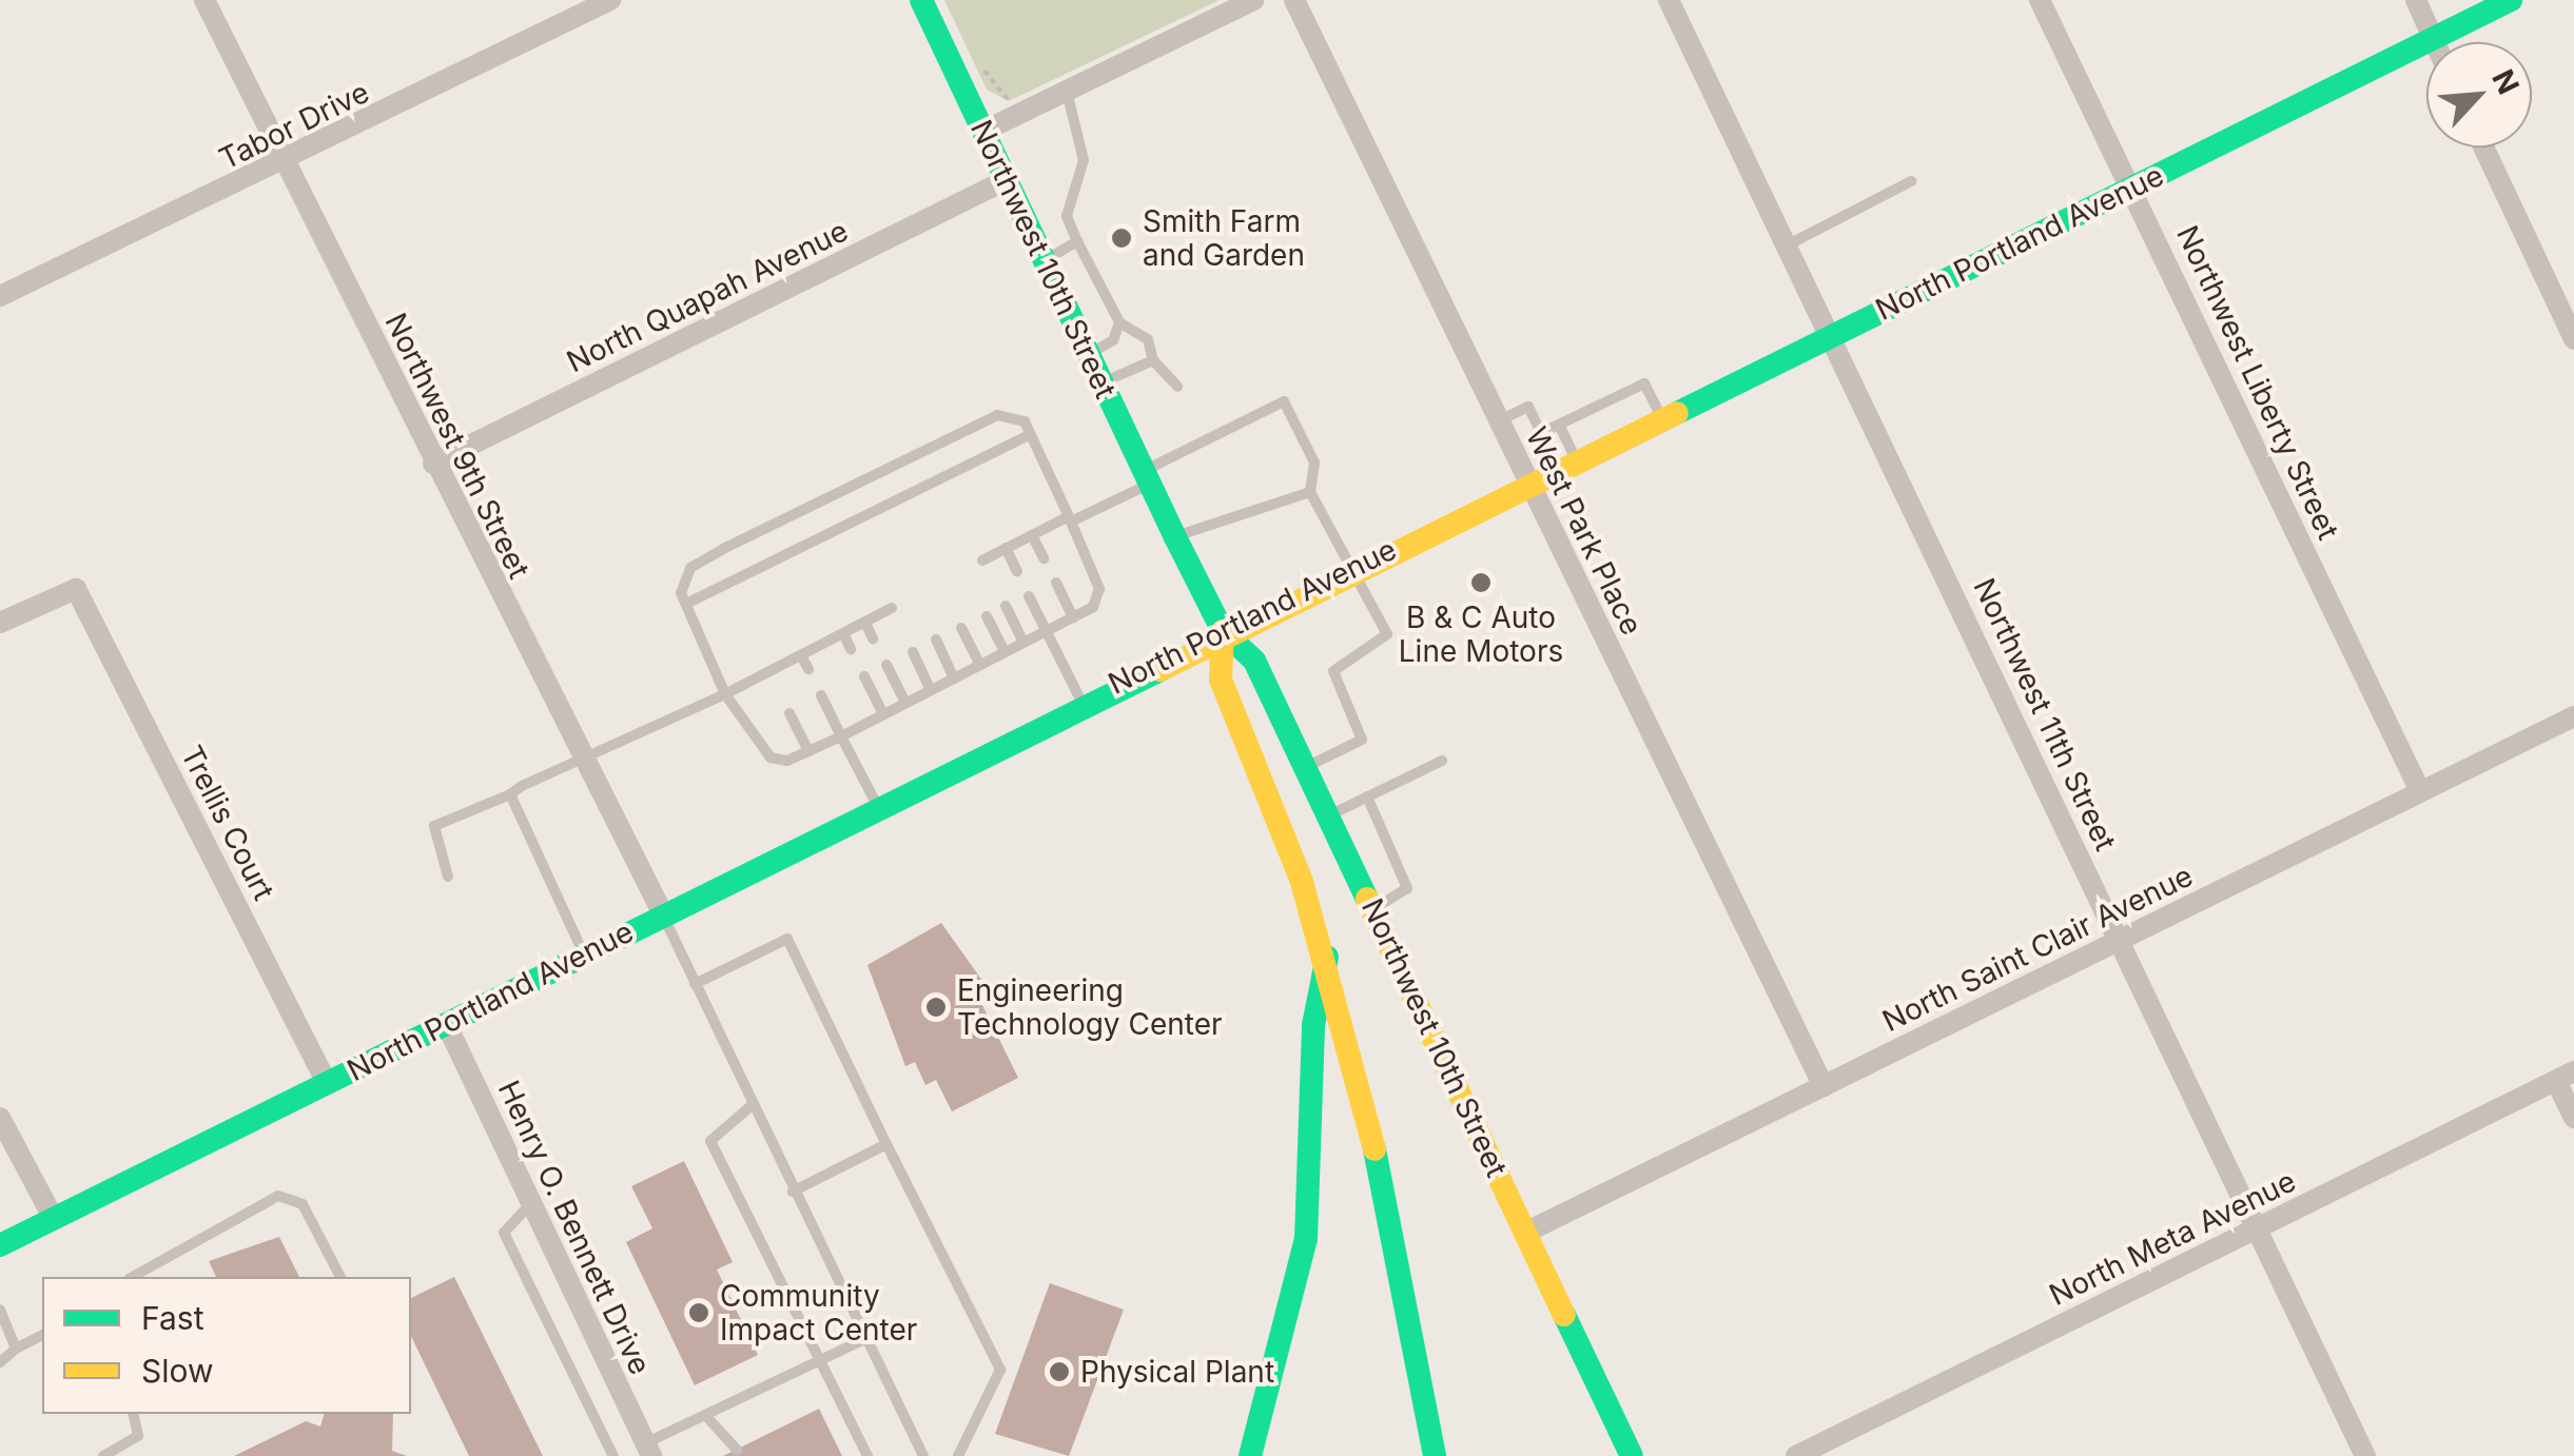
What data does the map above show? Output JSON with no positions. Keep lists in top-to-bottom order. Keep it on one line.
{"streets":{"main road":["North Portland Avenue","Northwest 10th Street"],"street":["Tabor Drive","North Quapah Avenue","Northwest Liberty Street","Northwest 9th Street","West Park Place","Northwest 11th Street","Trellis Court","North Saint Clair Avenue","Henry O. Bennett Drive","North Meta Avenue"]},"crossings":[["Tabor Drive","Northwest 9th Street"],["North Portland Avenue","Northwest 10th Street"],["North Portland Avenue","Northwest Liberty Street"],["North Portland Avenue","Northwest 9th Street"],["North Portland Avenue","West Park Place"],["North Portland Avenue","Northwest 11th Street"],["North Portland Avenue","Trellis Court"],["North Portland Avenue","Henry O. Bennett Drive"],["Northwest 10th Street","North Quapah Avenue"],["Northwest 10th Street","North Saint Clair Avenue"],["North Quapah Avenue","Northwest 9th Street"],["Northwest Liberty Street","North Saint Clair Avenue"],["West Park Place","North Saint Clair Avenue"],["Northwest 11th Street","North Saint Clair Avenue"],["Northwest 11th Street","North Meta Avenue"]],"places":["Smith Farm and Garden","B & C Auto Line Motors","Engineering Technology Center","Community Impact Center","Physical Plant"],"legend":["Fast","Slow"],"north":"top right"}
